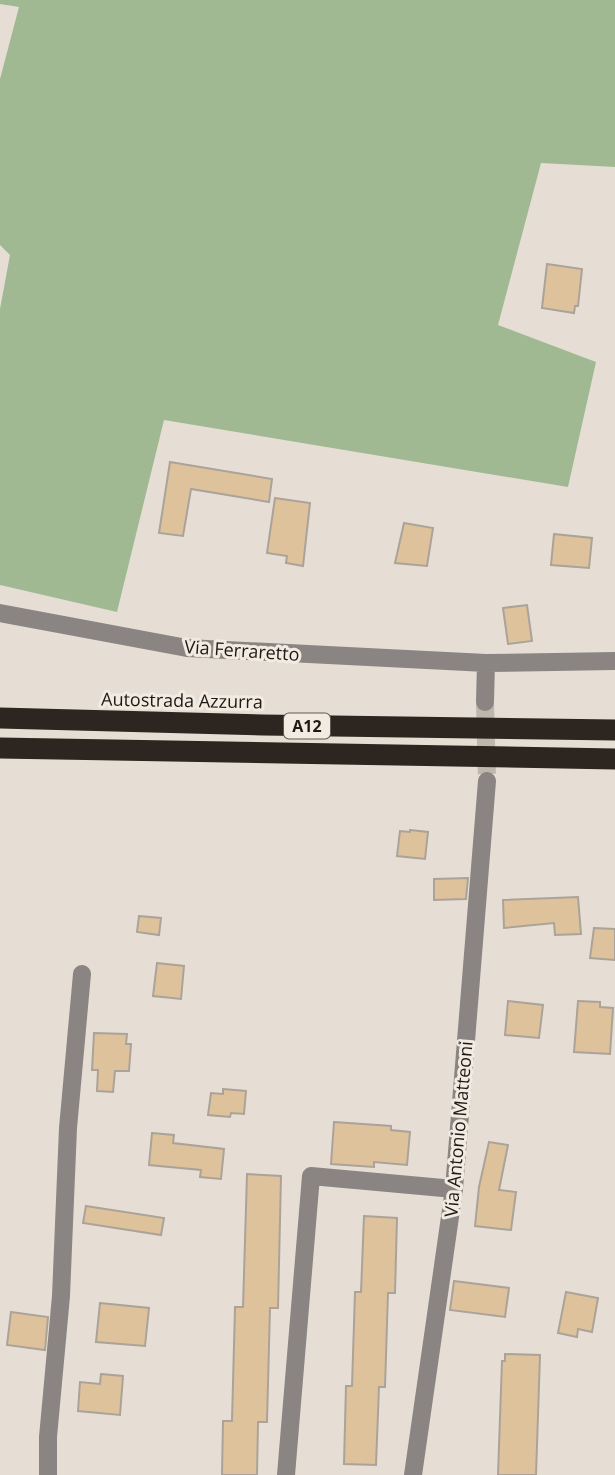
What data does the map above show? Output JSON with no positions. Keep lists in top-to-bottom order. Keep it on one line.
{"streets":{"highway":["Autostrada Azzurra","A12"],"street":["Via Ferraretto","Via Antonio Matteoni"]}}
